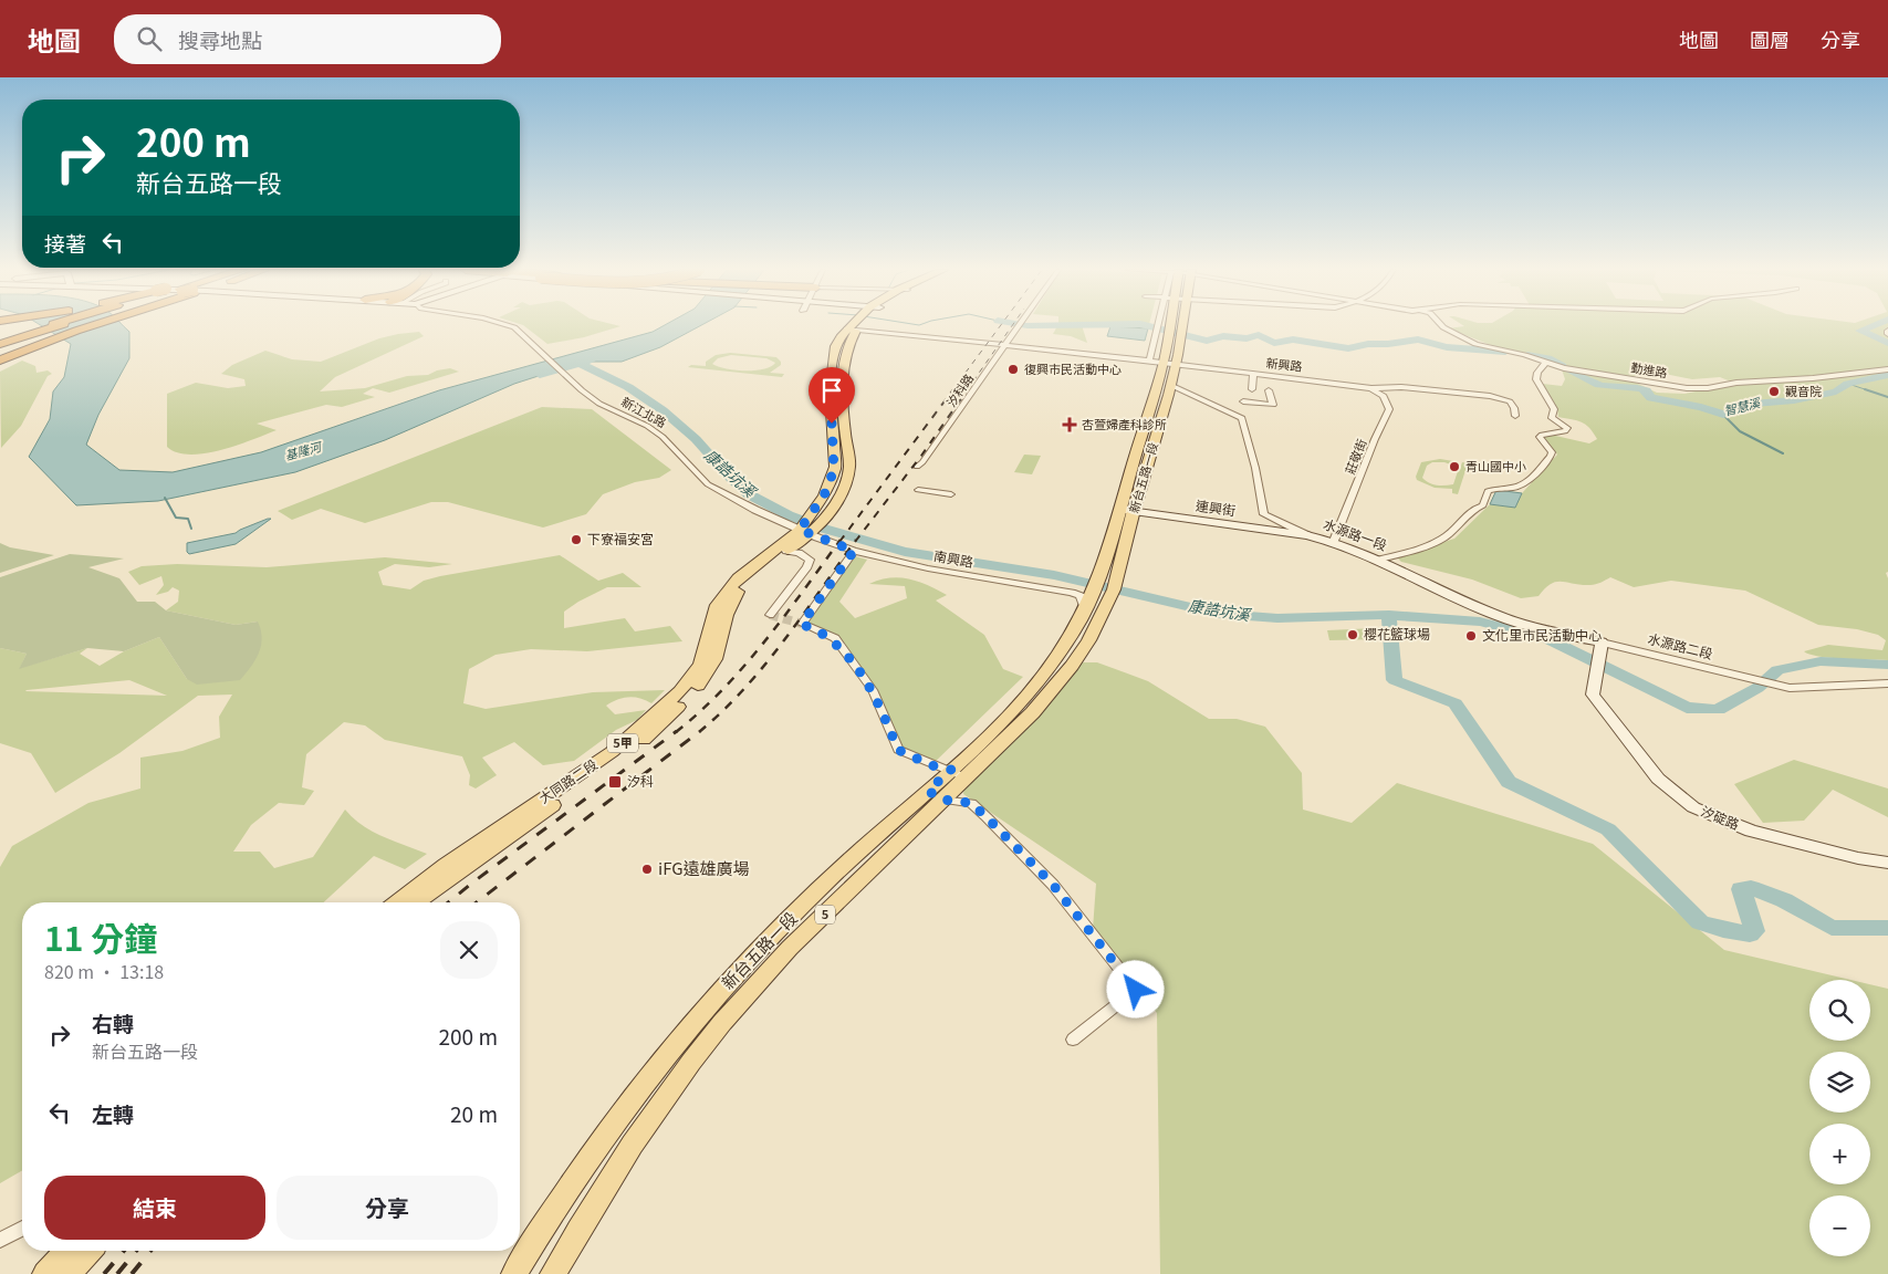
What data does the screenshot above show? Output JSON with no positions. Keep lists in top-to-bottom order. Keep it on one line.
{"streets":{"main road":["新台五路一段","5甲","大同路二段","5"],"street":["新興路","勤進路","汐科路","新江北路","莊敬街","連興街","水源路一段","南興路","水源路二段","汐碇路"]},"crossings":[["新興路","汐科路"],["新興路","莊敬街"],["新興路","新台五路一段"],["新江北路","南興路"],["新江北路","5甲"],["新江北路","大同路二段"],["莊敬街","水源路一段"],["新台五路一段","連興街"],["新台五路一段","水源路一段"],["新台五路一段","南興路"],["連興街","水源路一段"],["水源路一段","水源路二段"],["水源路一段","汐碇路"],["南興路","5甲"],["南興路","大同路二段"],["水源路二段","汐碇路"],["5甲","大同路二段"]],"water":["智慧溪","基隆河","康誥坑溪"],"places":{"other":["復興市民活動中心","觀音院","青山國中小","下寮福安宮","櫻花籃球場","文化里市民活動中心","iFG遠雄廣場"],"health":["杏萱婦產科診所"],"transit":["汐科"]},"page":{"header":"地圖","search":"搜尋地點","nav":["地圖","圖層","分享"],"turn":["200 m","新台五路一段"],"then":"接著","heading":["11 分鐘","820 m · 13:18"],"map_buttons":["+","−"],"list":[{"name":"右轉","note":"新台五路一段","value":"200 m"},{"name":"左轉","value":"20 m"}],"buttons":["結束","分享"]}}
